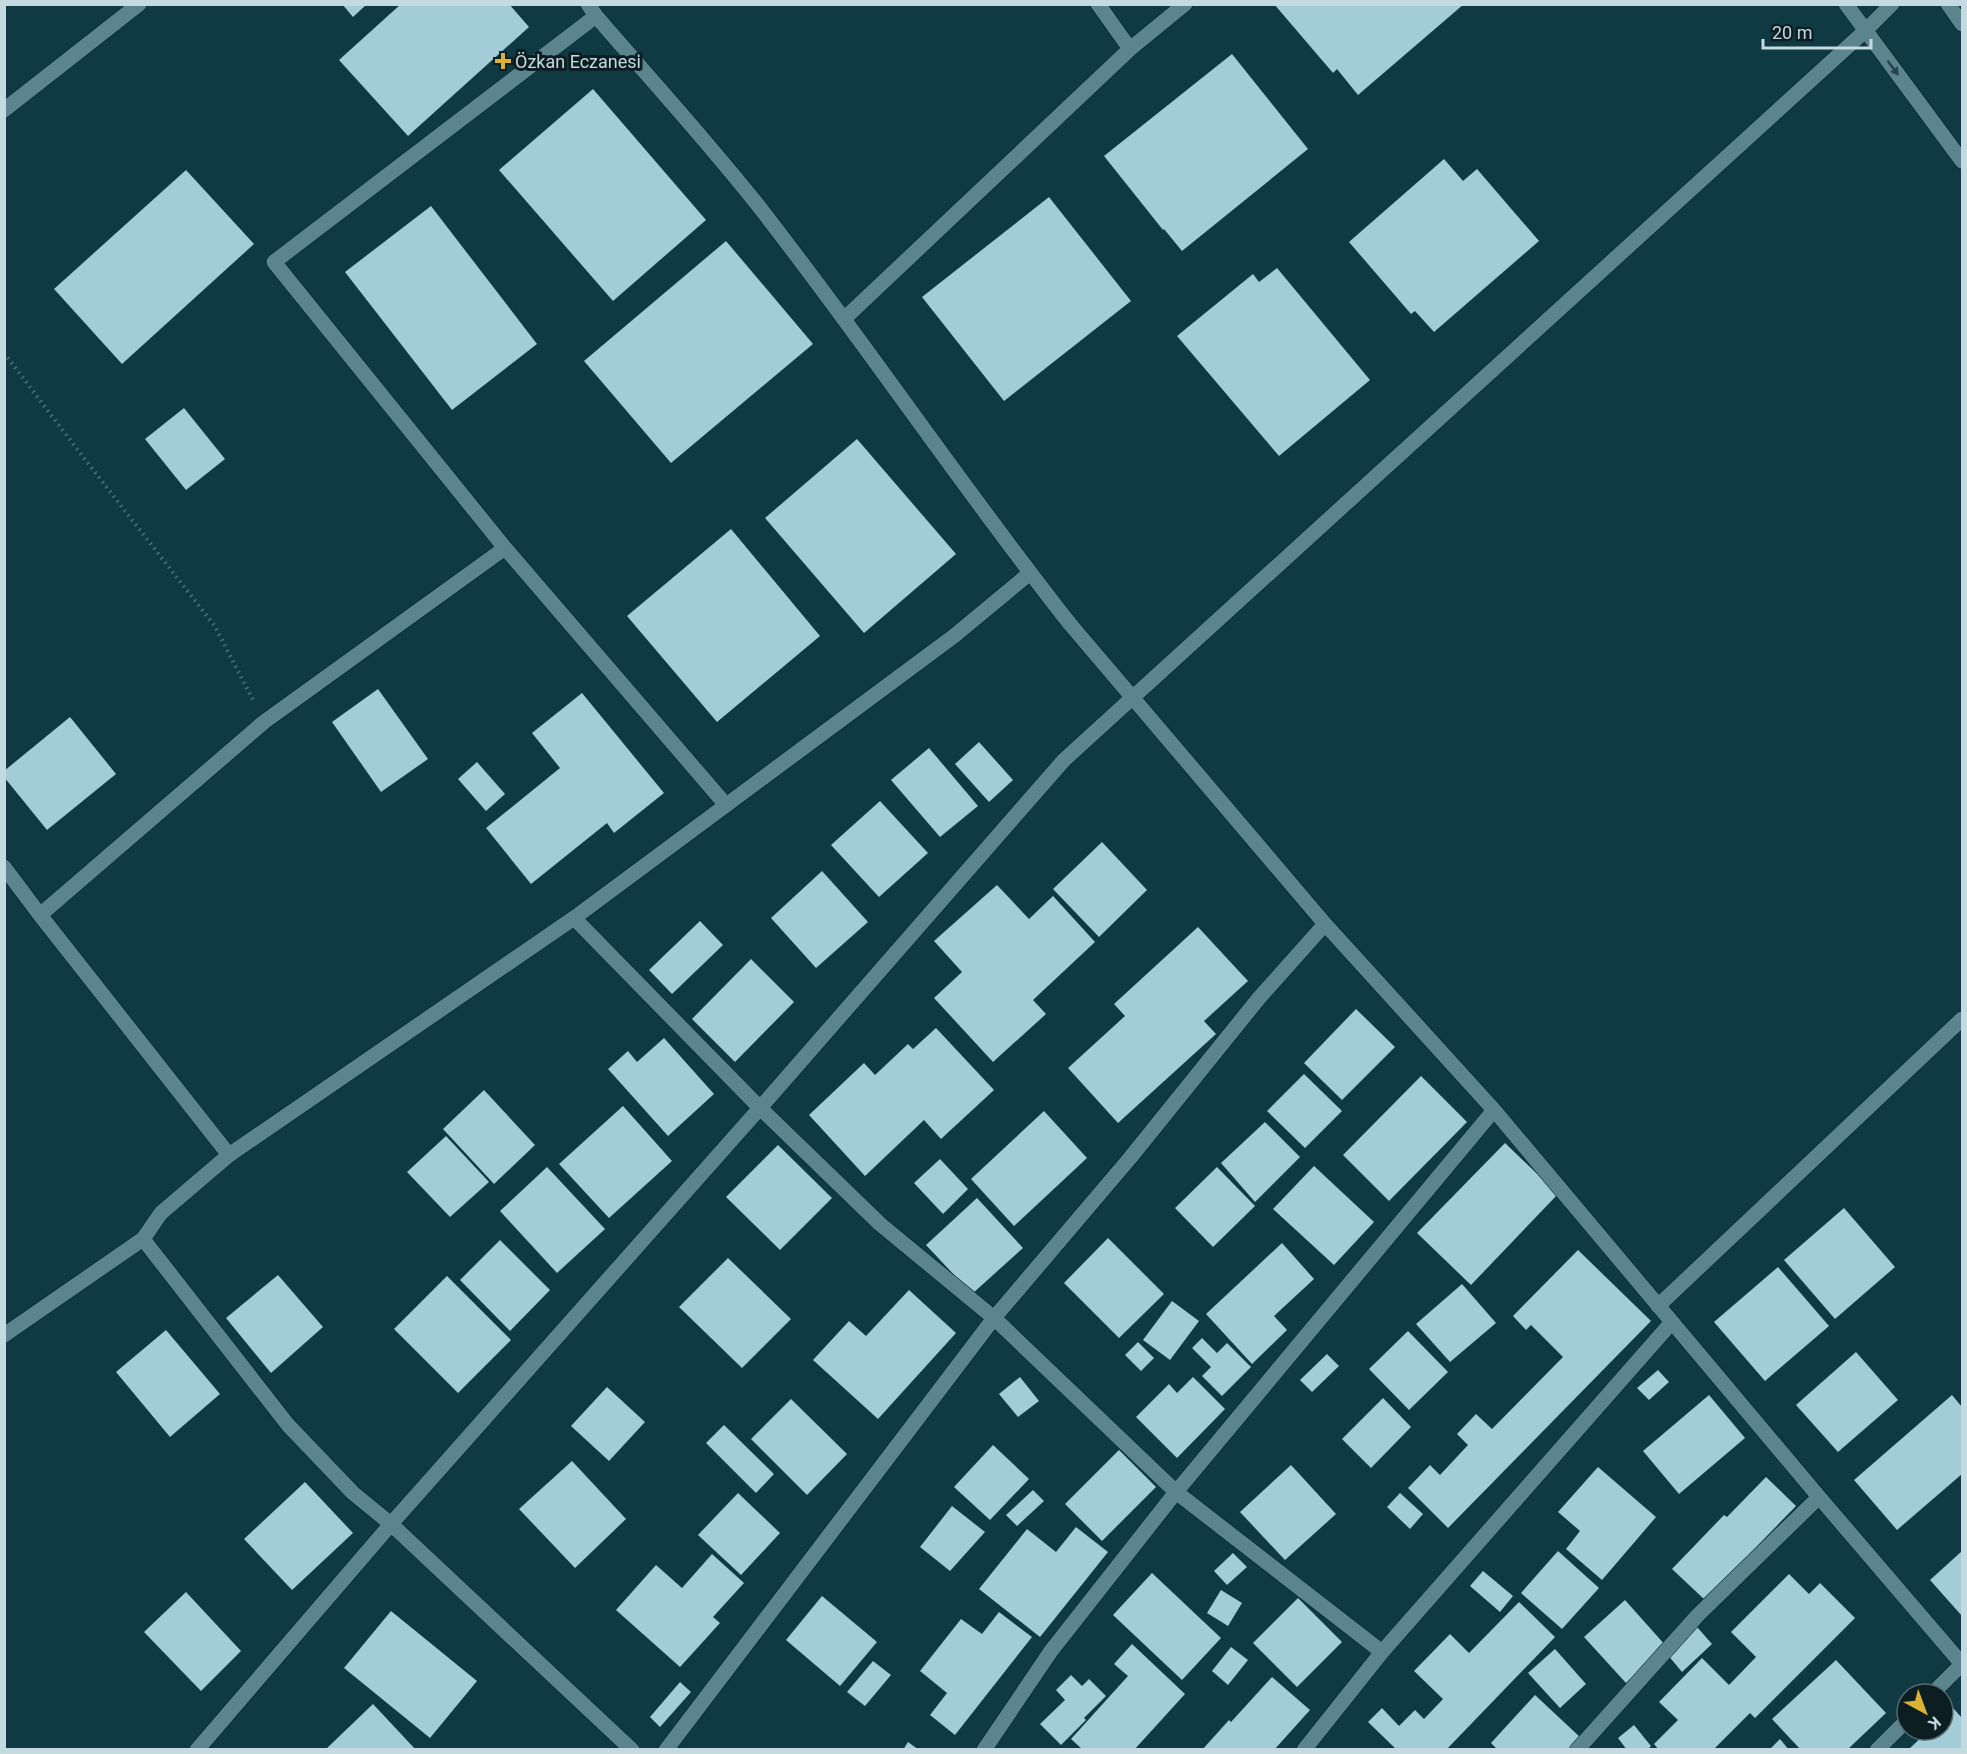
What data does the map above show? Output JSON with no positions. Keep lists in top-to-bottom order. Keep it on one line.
{"places":{"health":["Özkan Eczanesi"]},"scale_bar":"20 m","north":"bottom right"}
